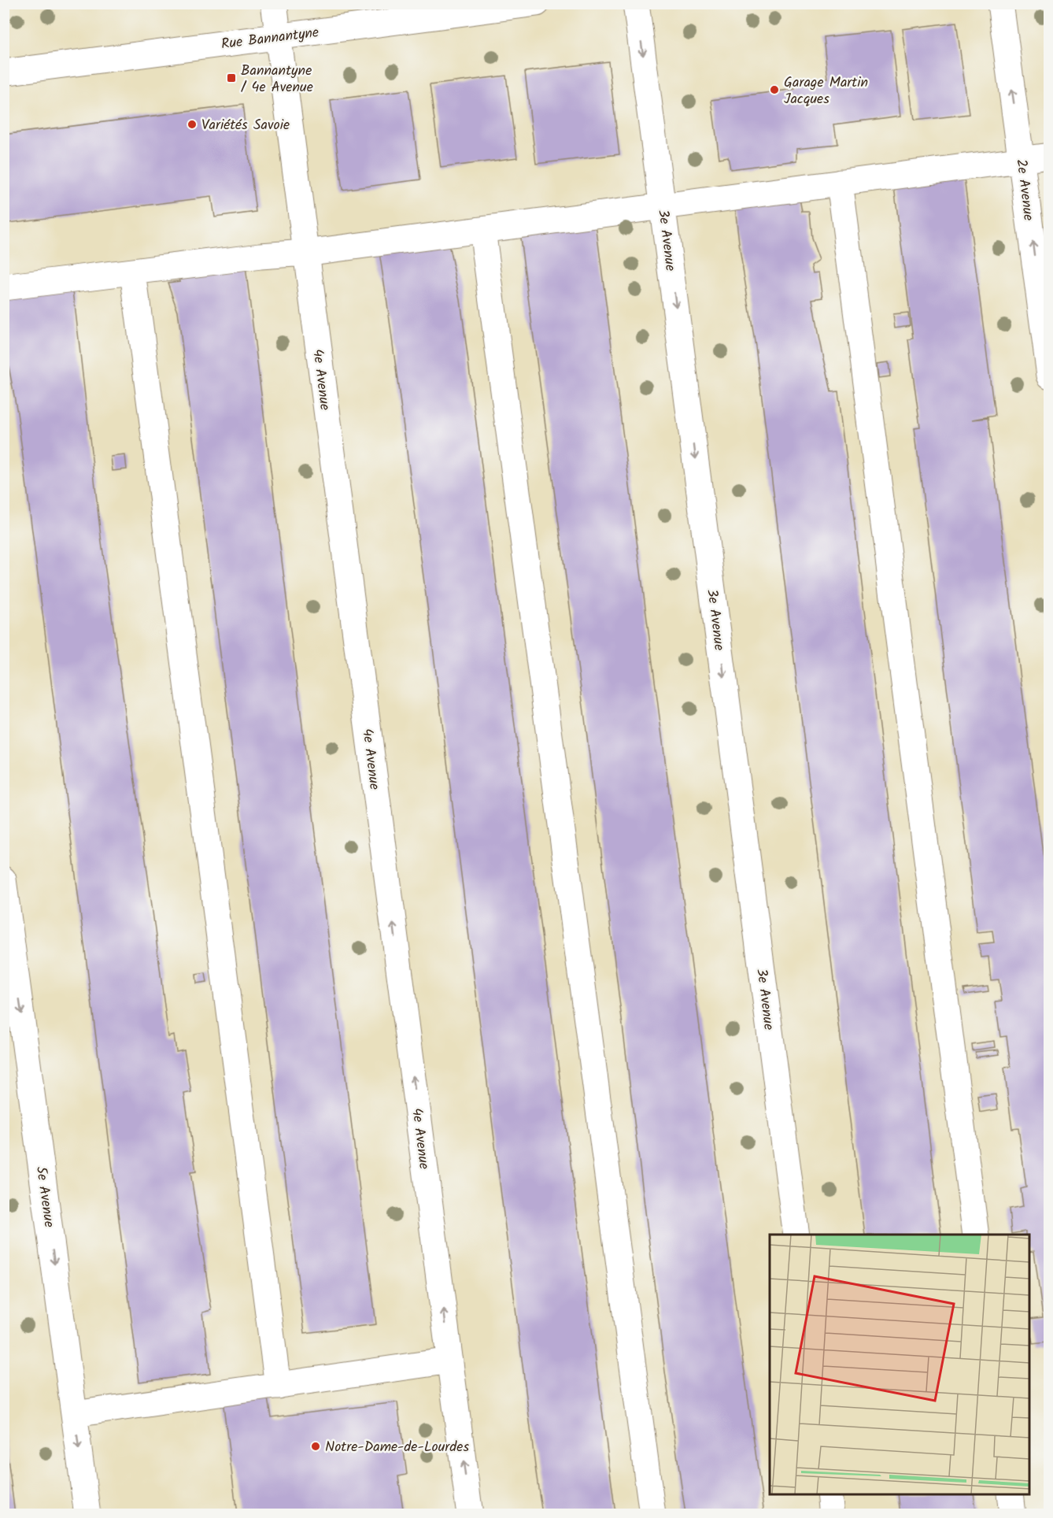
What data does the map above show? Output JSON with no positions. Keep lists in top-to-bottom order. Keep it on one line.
{"streets":{"street":["Rue Bannantyne","2e Avenue","3e Avenue","4e Avenue","5e Avenue"]},"crossings":[["Rue Bannantyne","4e Avenue"]],"places":{"transit":["Bannantyne / 4e Avenue"],"other":["Garage Martin Jacques","Variétés Savoie","Notre-Dame-de-Lourdes"]}}
